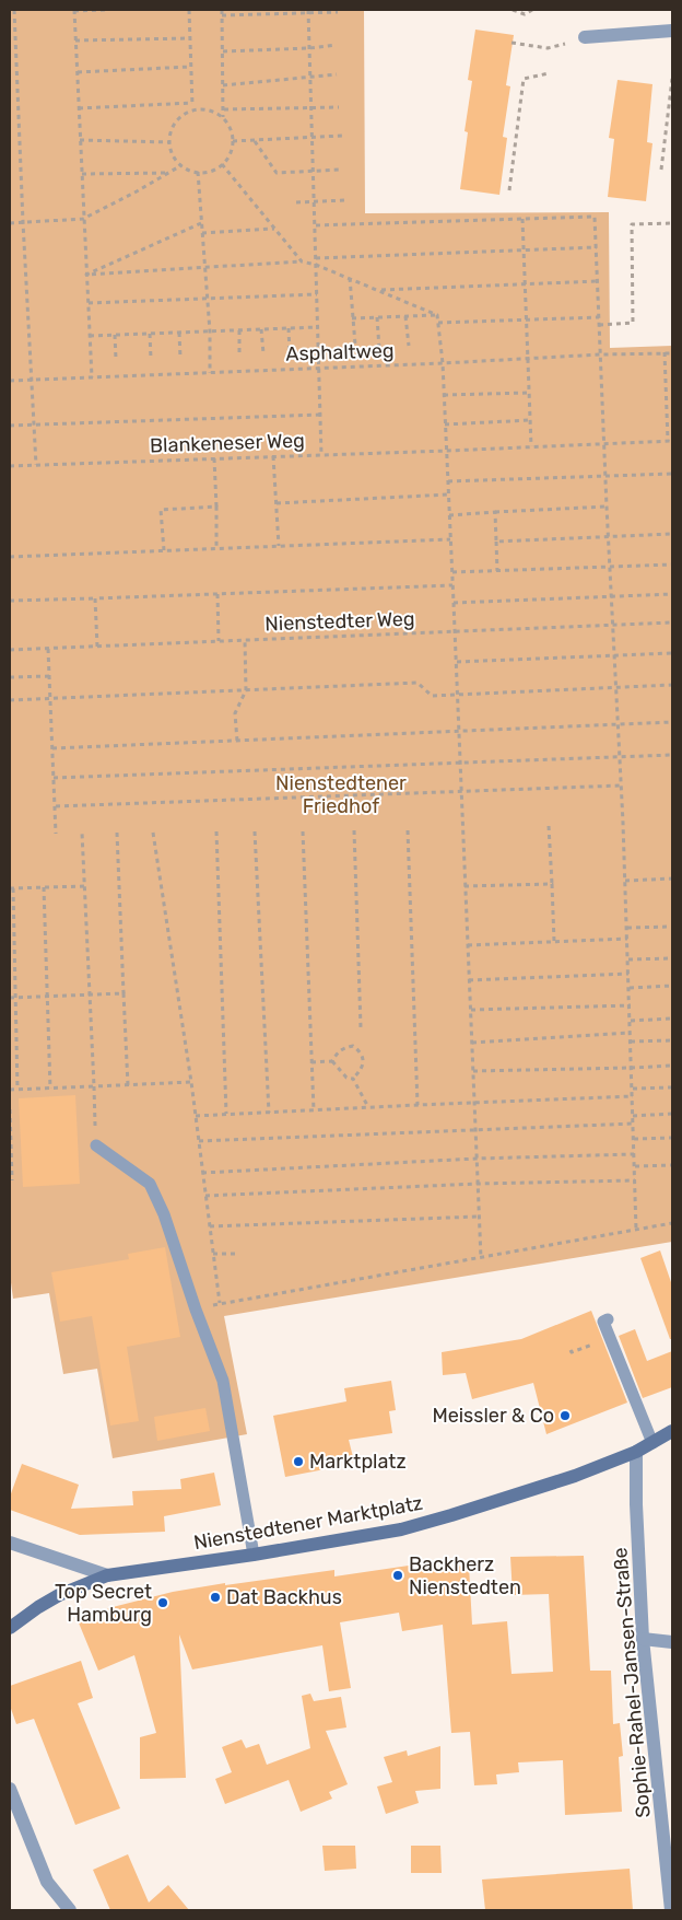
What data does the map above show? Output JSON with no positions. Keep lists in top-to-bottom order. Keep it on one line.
{"streets":{"street":["Nienstedtener Marktplatz","Sophie-Rahel-Jansen-Straße"],"path":["Asphaltweg","Blankeneser Weg","Nienstedter Weg"]},"crossings":[["Nienstedtener Marktplatz","Sophie-Rahel-Jansen-Straße"]],"parks":["Nienstedtener Friedhof"],"places":["Meissler & Co","Marktplatz","Backherz Nienstedten","Dat Backhus","Top Secret Hamburg"]}
